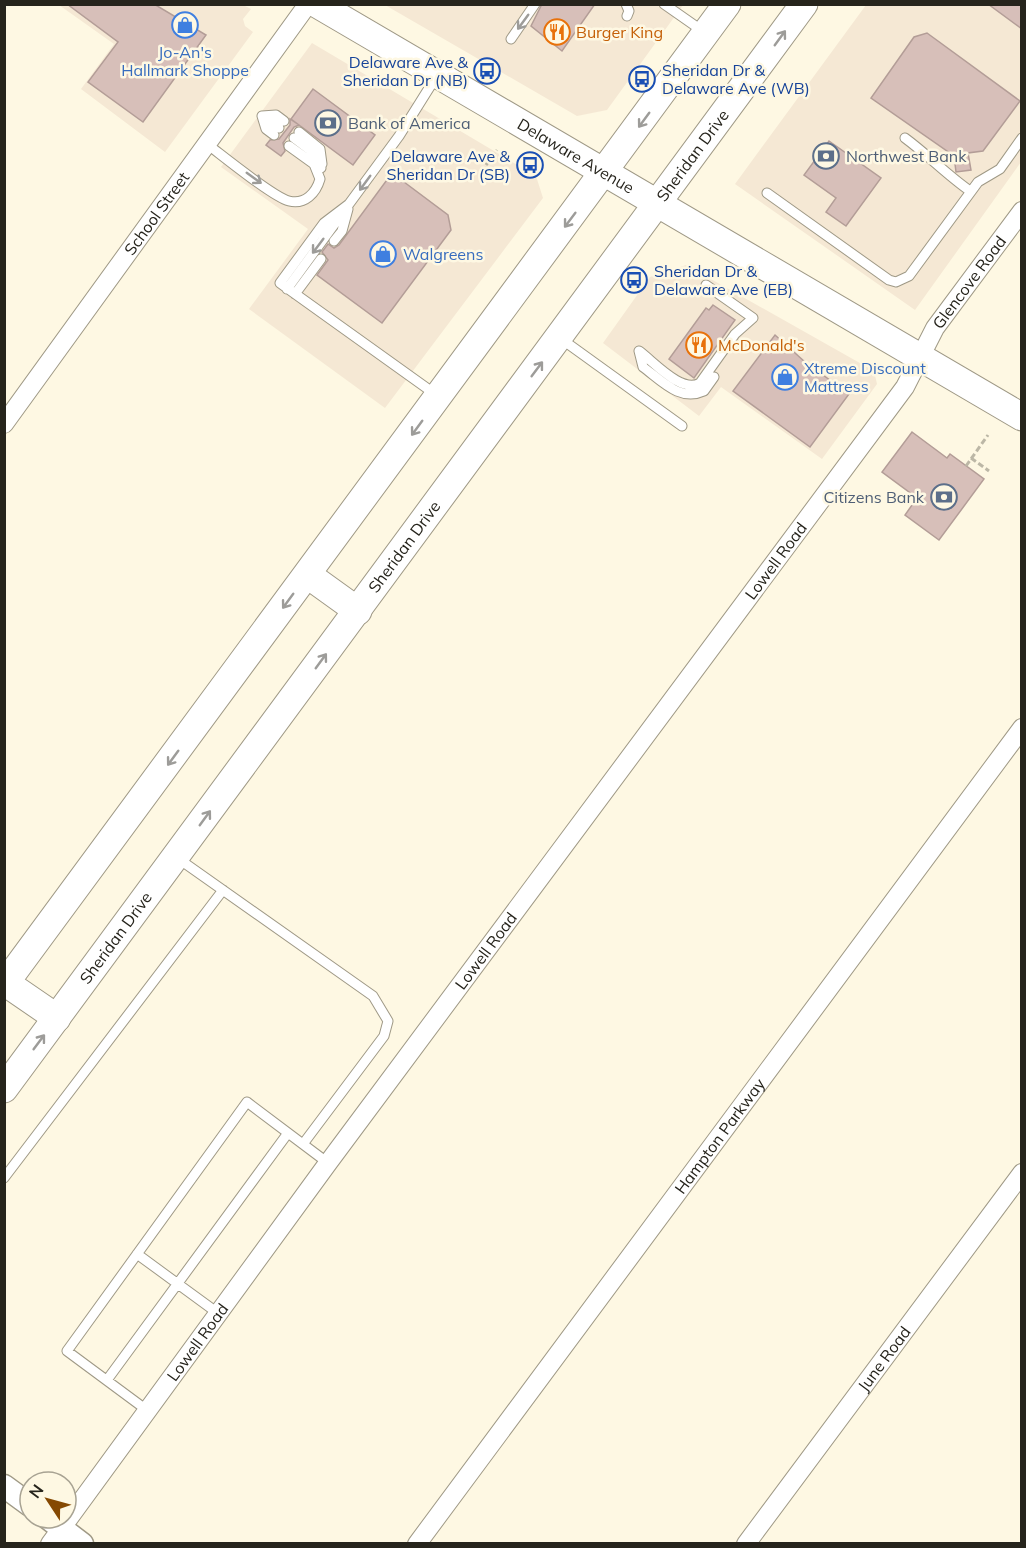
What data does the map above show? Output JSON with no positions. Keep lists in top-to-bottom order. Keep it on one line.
{"streets":{"main road":["Delaware Avenue","Sheridan Drive"],"street":["School Street","Glencove Road","Lowell Road","Hampton Parkway","June Road"]},"crossings":[["Delaware Avenue","Sheridan Drive"],["Delaware Avenue","School Street"],["Delaware Avenue","Glencove Road"],["Delaware Avenue","Lowell Road"],["Glencove Road","Lowell Road"]],"places":{"shop":["Jo-An's Hallmark Shoppe","Walgreens","Xtreme Discount Mattress"],"restaurant":["Burger King","McDonald's"],"bus stop":["Delaware Ave & Sheridan Dr (NB)","Sheridan Dr & Delaware Ave (WB)","Delaware Ave & Sheridan Dr (SB)","Sheridan Dr & Delaware Ave (EB)"],"bank":["Bank of America","Northwest Bank","Citizens Bank"]},"north":"top left"}
